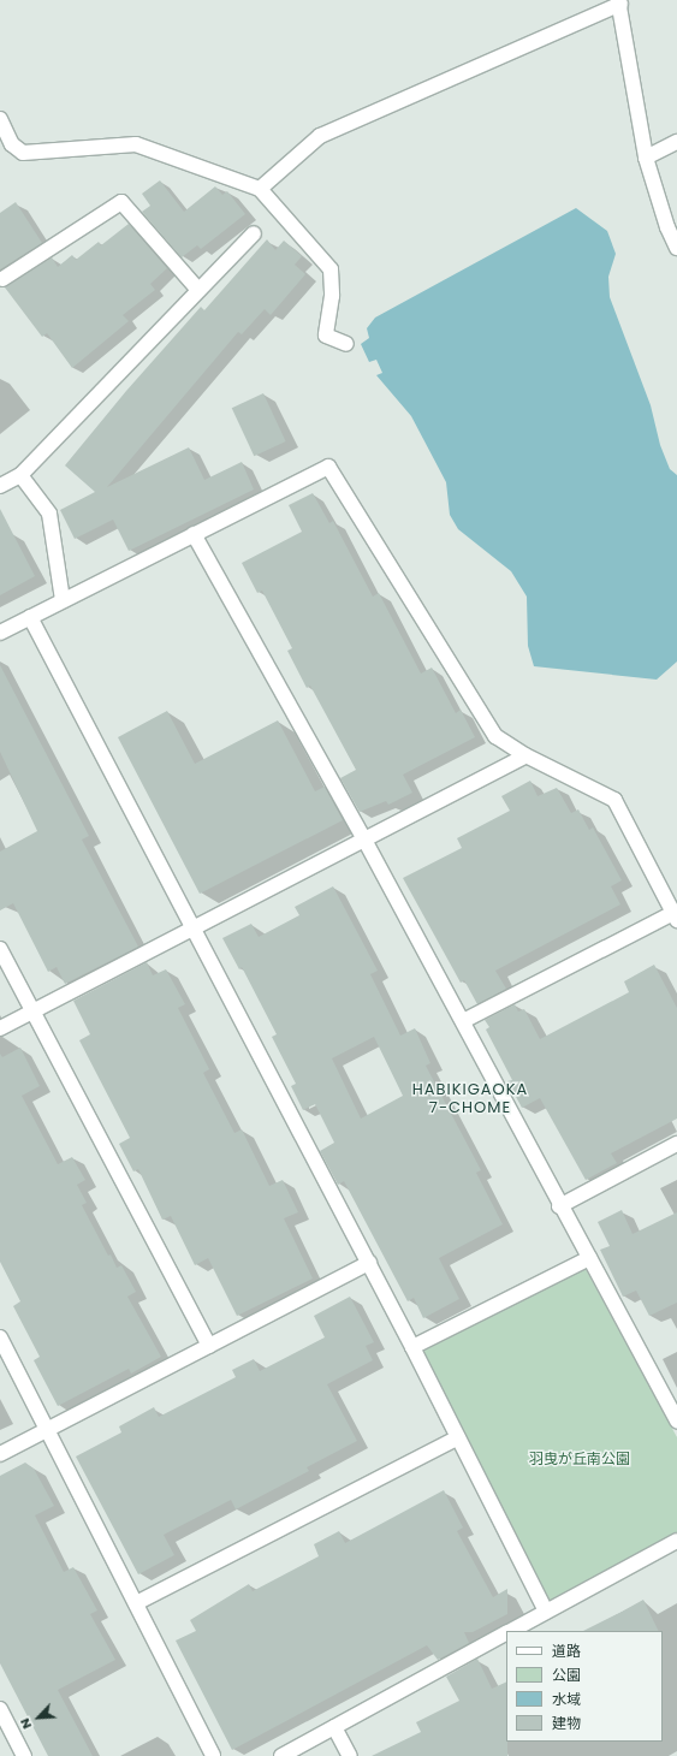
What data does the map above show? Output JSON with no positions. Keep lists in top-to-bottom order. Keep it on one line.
{"districts":["HABIKIGAOKA 7-CHOME"],"parks":["羽曳が丘南公園"],"legend":["道路","公園","水域","建物"],"north":"bottom left"}
